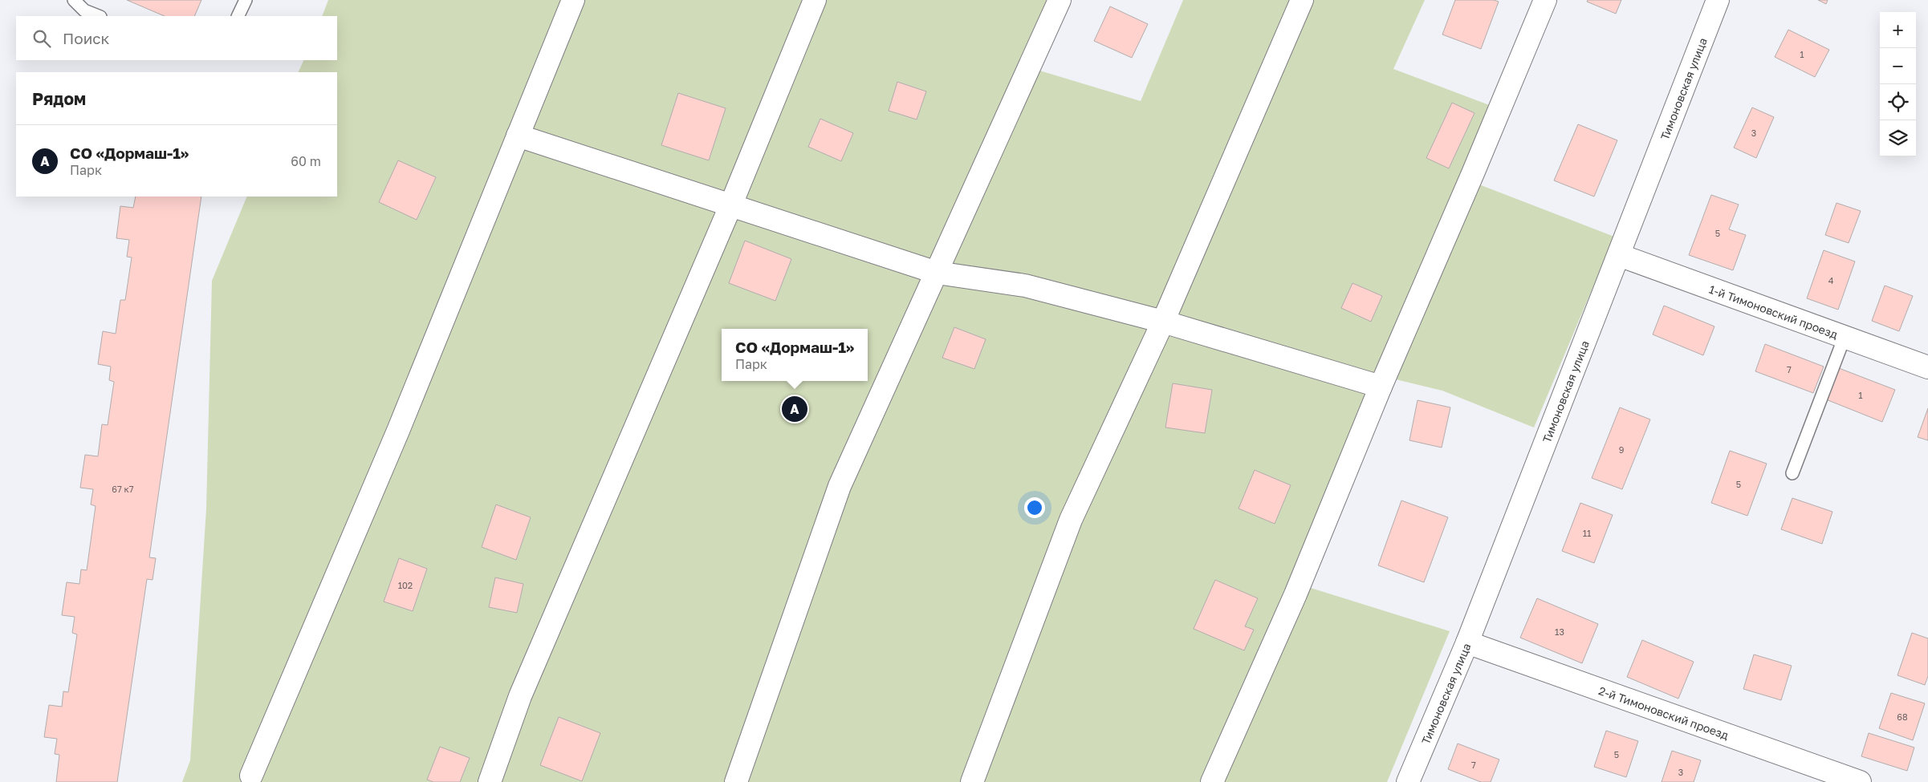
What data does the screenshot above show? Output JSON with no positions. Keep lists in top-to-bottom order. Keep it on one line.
{"streets":{"street":["Тимоновская улица","1-й Тимоновский проезд","2-й Тимоновский проезд"]},"crossings":[["Тимоновская улица","1-й Тимоновский проезд"],["Тимоновская улица","2-й Тимоновский проезд"]],"house_numbers":["1","3","5","4","7","1","9","5","67 к7","11","102","13","68","5","7","3"],"page":{"map_buttons":["+","−"],"search":"Поиск","heading":"Рядом","list":[{"mark":"A","name":"СО «Дормаш-1»","note":"Парк","value":"60 m"}],"popup":["СО «Дормаш-1»","Парк"],"pins":"A"}}
